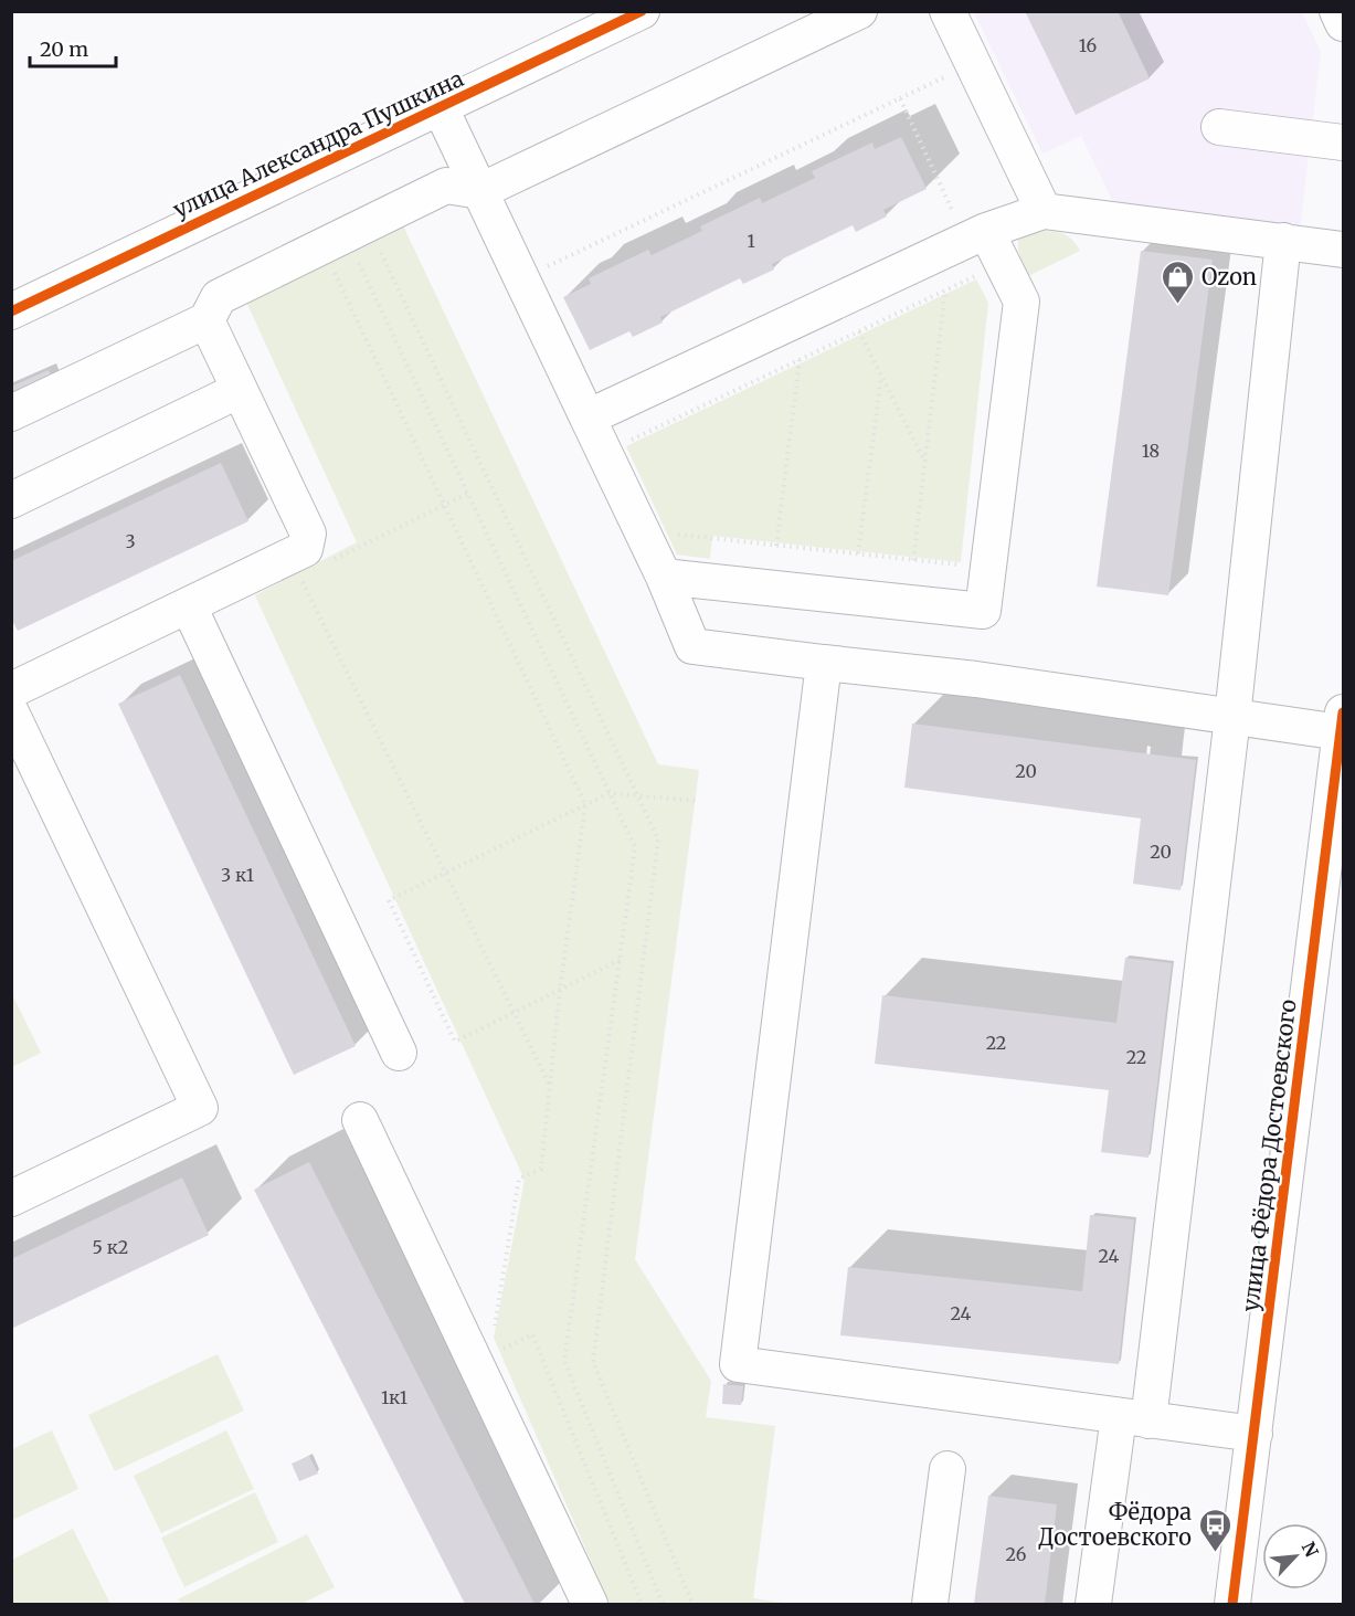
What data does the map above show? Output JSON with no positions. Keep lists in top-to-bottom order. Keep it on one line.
{"streets":{"street":["улица Александра Пушкина","улица Фёдора Достоевского"]},"places":{"shop":["Ozon"],"bus stop":["Фёдора Достоевского"]},"house_numbers":["16","1","18","3","20","20","3 к1","22","22","5 к2","24","24","1к1","26"],"scale_bar":"20 m","north":"top right"}
